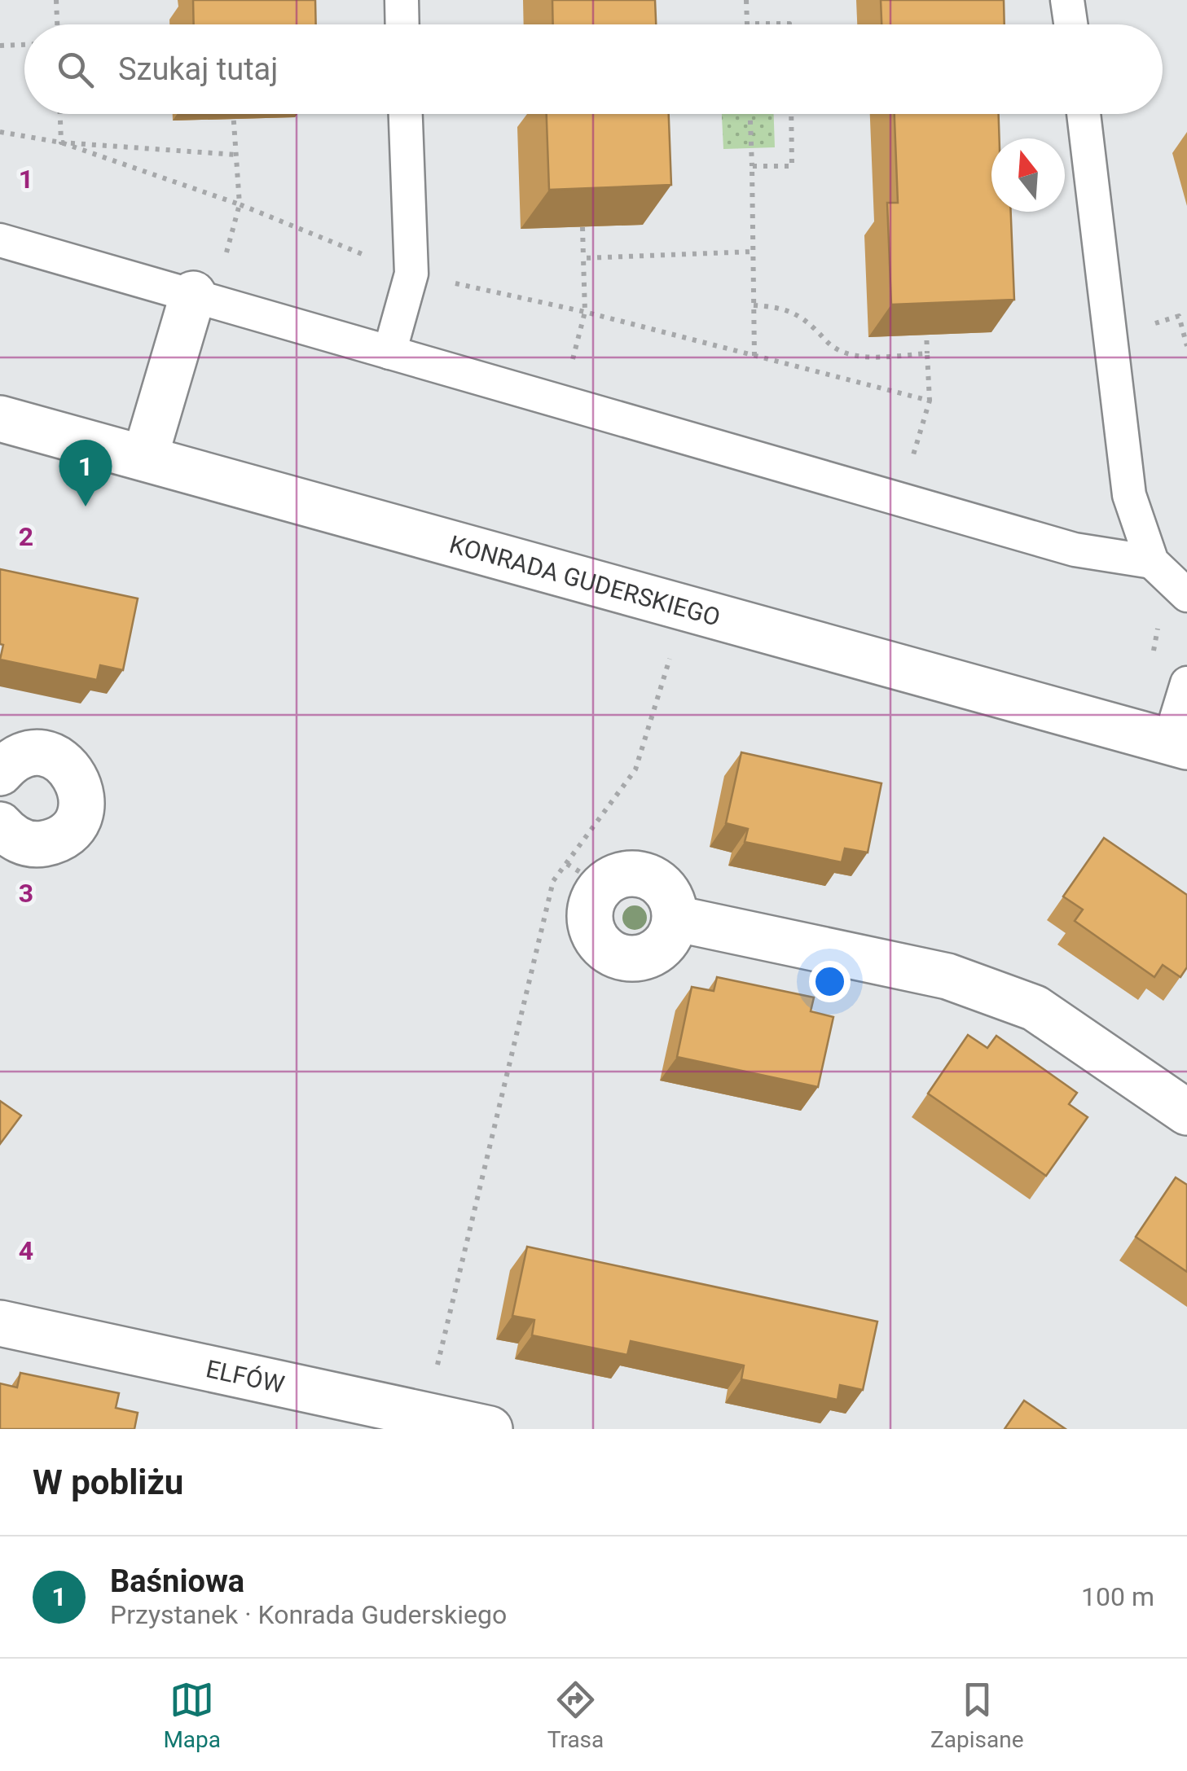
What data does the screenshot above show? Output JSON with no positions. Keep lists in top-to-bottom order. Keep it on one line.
{"streets":{"street":["KONRADA GUDERSKIEGO","ELFÓW"]},"north":"top","page":{"search":"Szukaj tutaj","pins":"1","heading":"W pobliżu","list":[{"mark":"1","name":"Baśniowa","note":"Przystanek · Konrada Guderskiego","value":"100 m"}],"nav":["Mapa","Trasa","Zapisane"]},"grid":{"rows":["1","2","3","4"]}}
